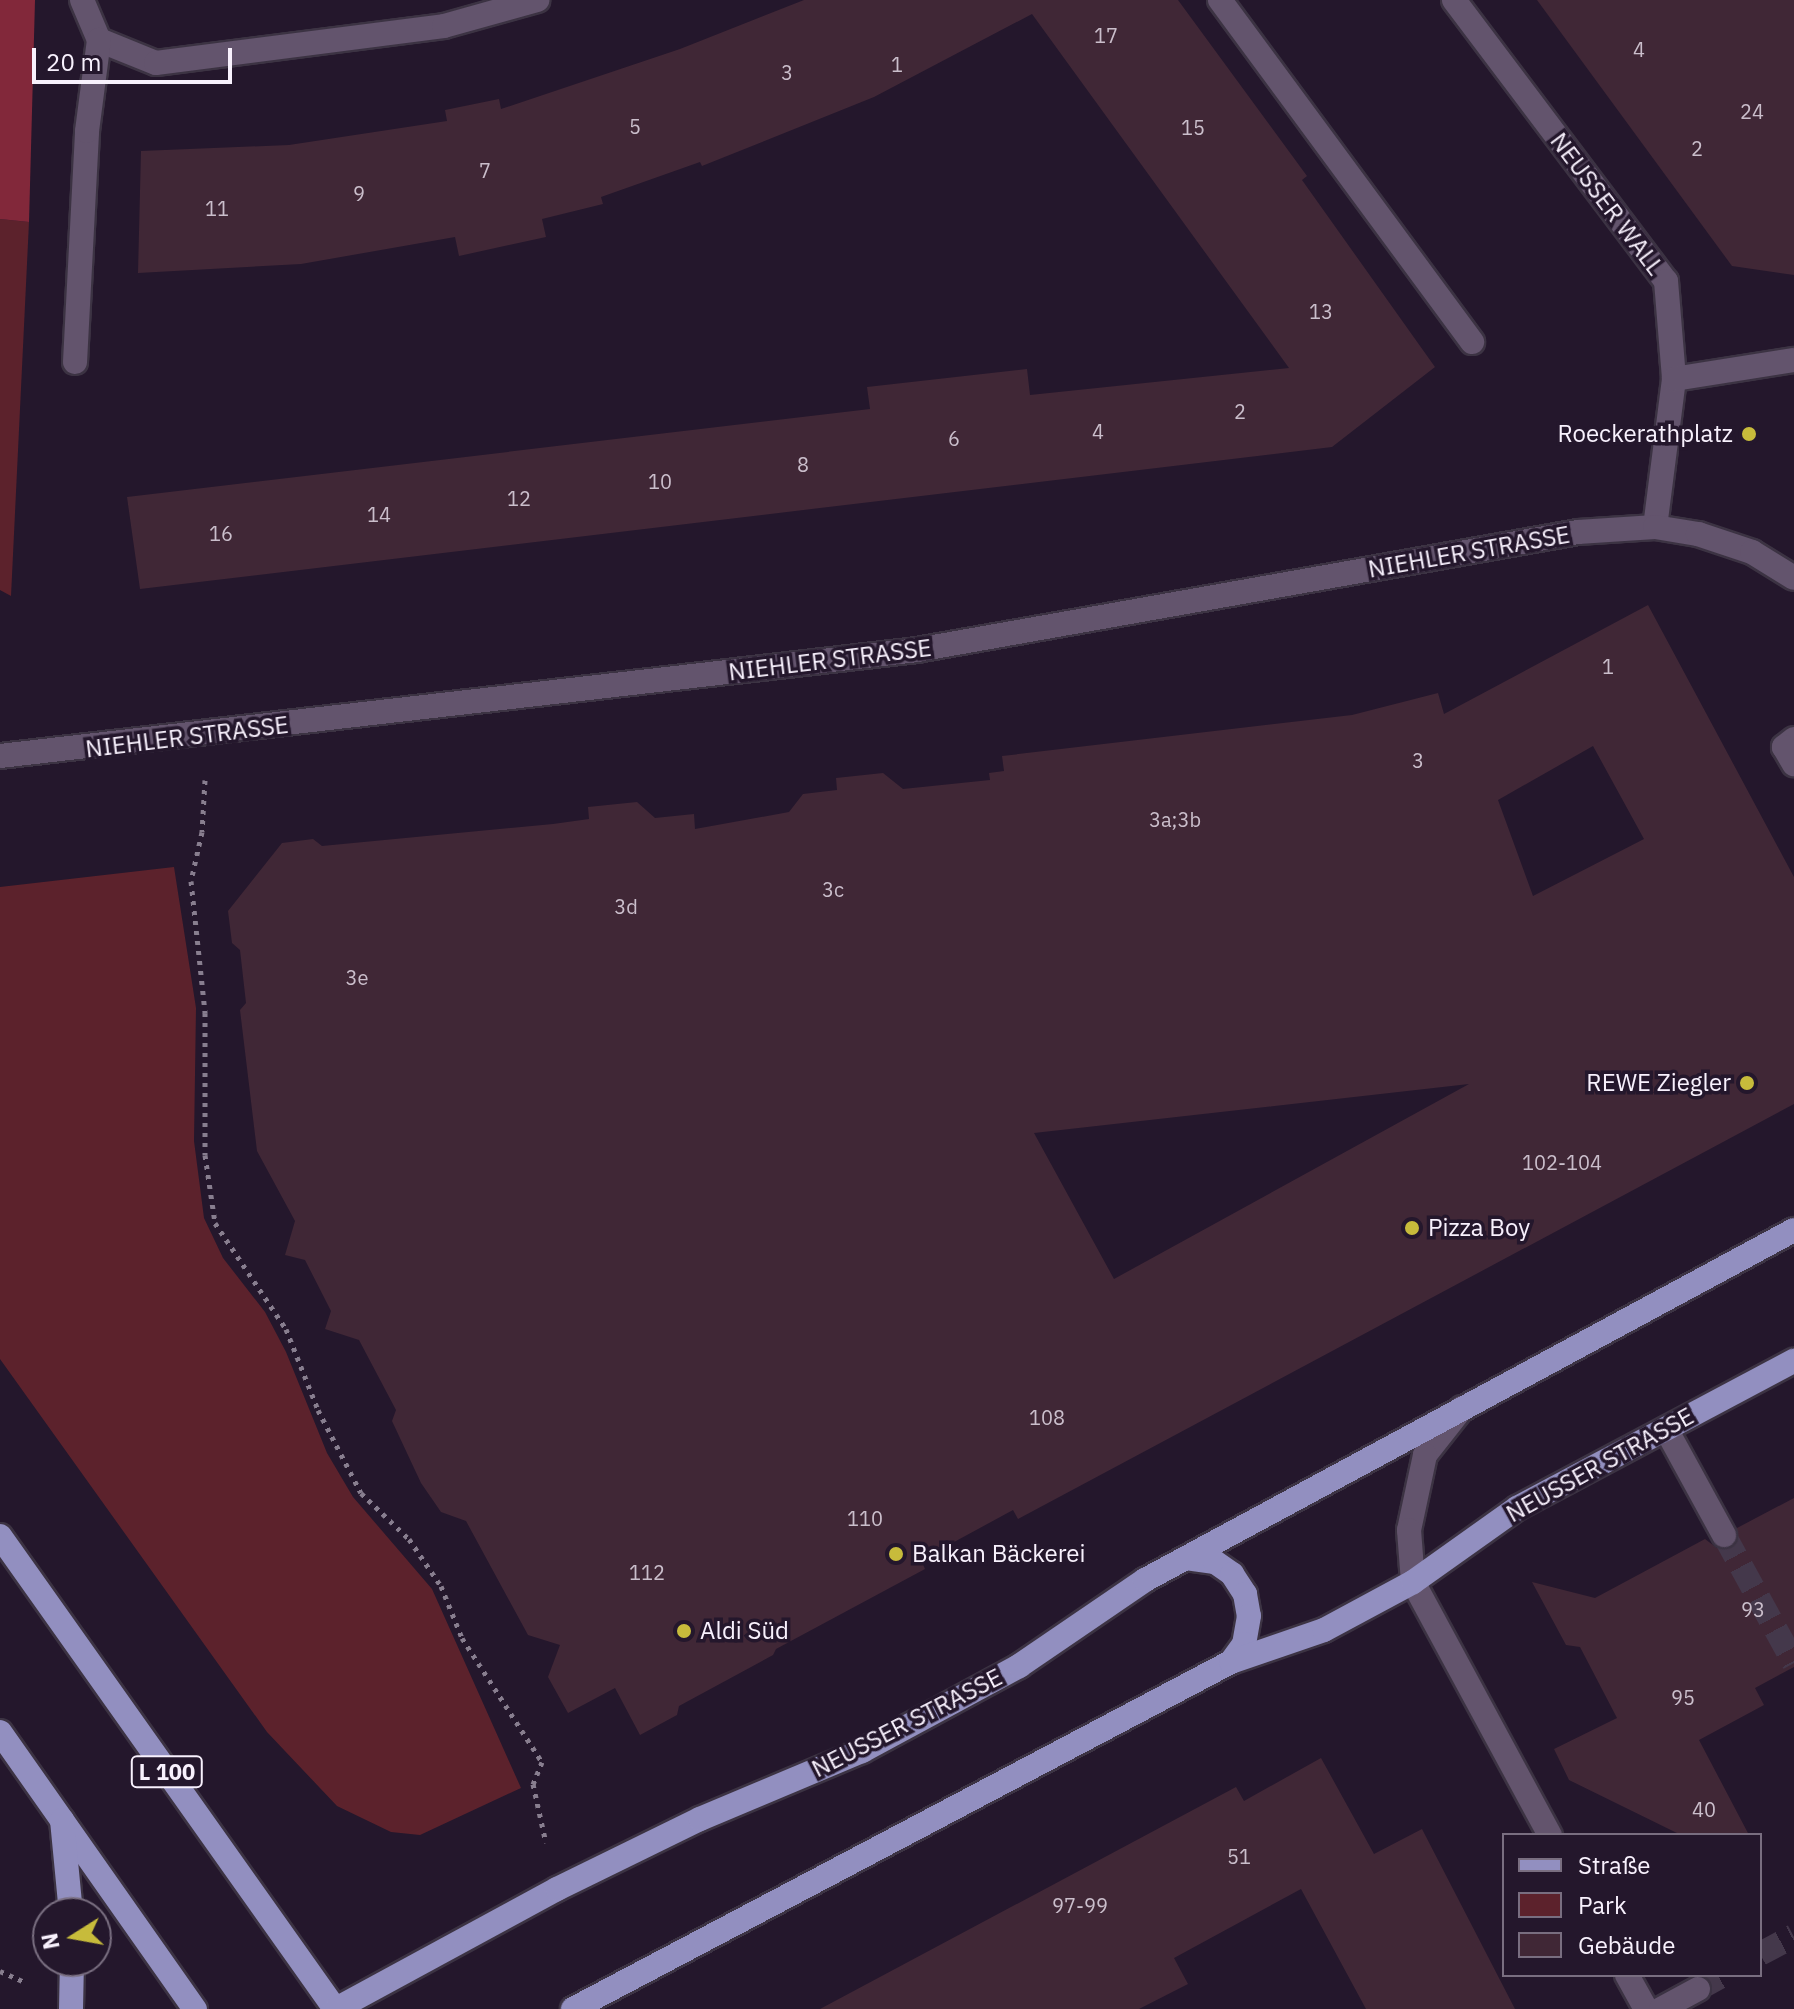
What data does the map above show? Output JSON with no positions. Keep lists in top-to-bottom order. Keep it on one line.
{"streets":{"main road":["NEUSSER STRASSE","L 100"],"street":["NEUSSER WALL","NIEHLER STRASSE"]},"crossings":[["NEUSSER WALL","NIEHLER STRASSE"],["NEUSSER STRASSE","L 100"]],"places":["Roeckerathplatz","REWE Ziegler","Pizza Boy","Balkan Bäckerei","Aldi Süd"],"house_numbers":["17","4","1","3","24","5","15","2","7","9","11","13","2","4","6","8","10","12","14","16","1","3","3a;3b","3c","3d","3e","102-104","108","110","112","93","95","40","51","97-99"],"legend":["Straße","Park","Gebäude"],"scale_bar":"20 m","north":"left"}
